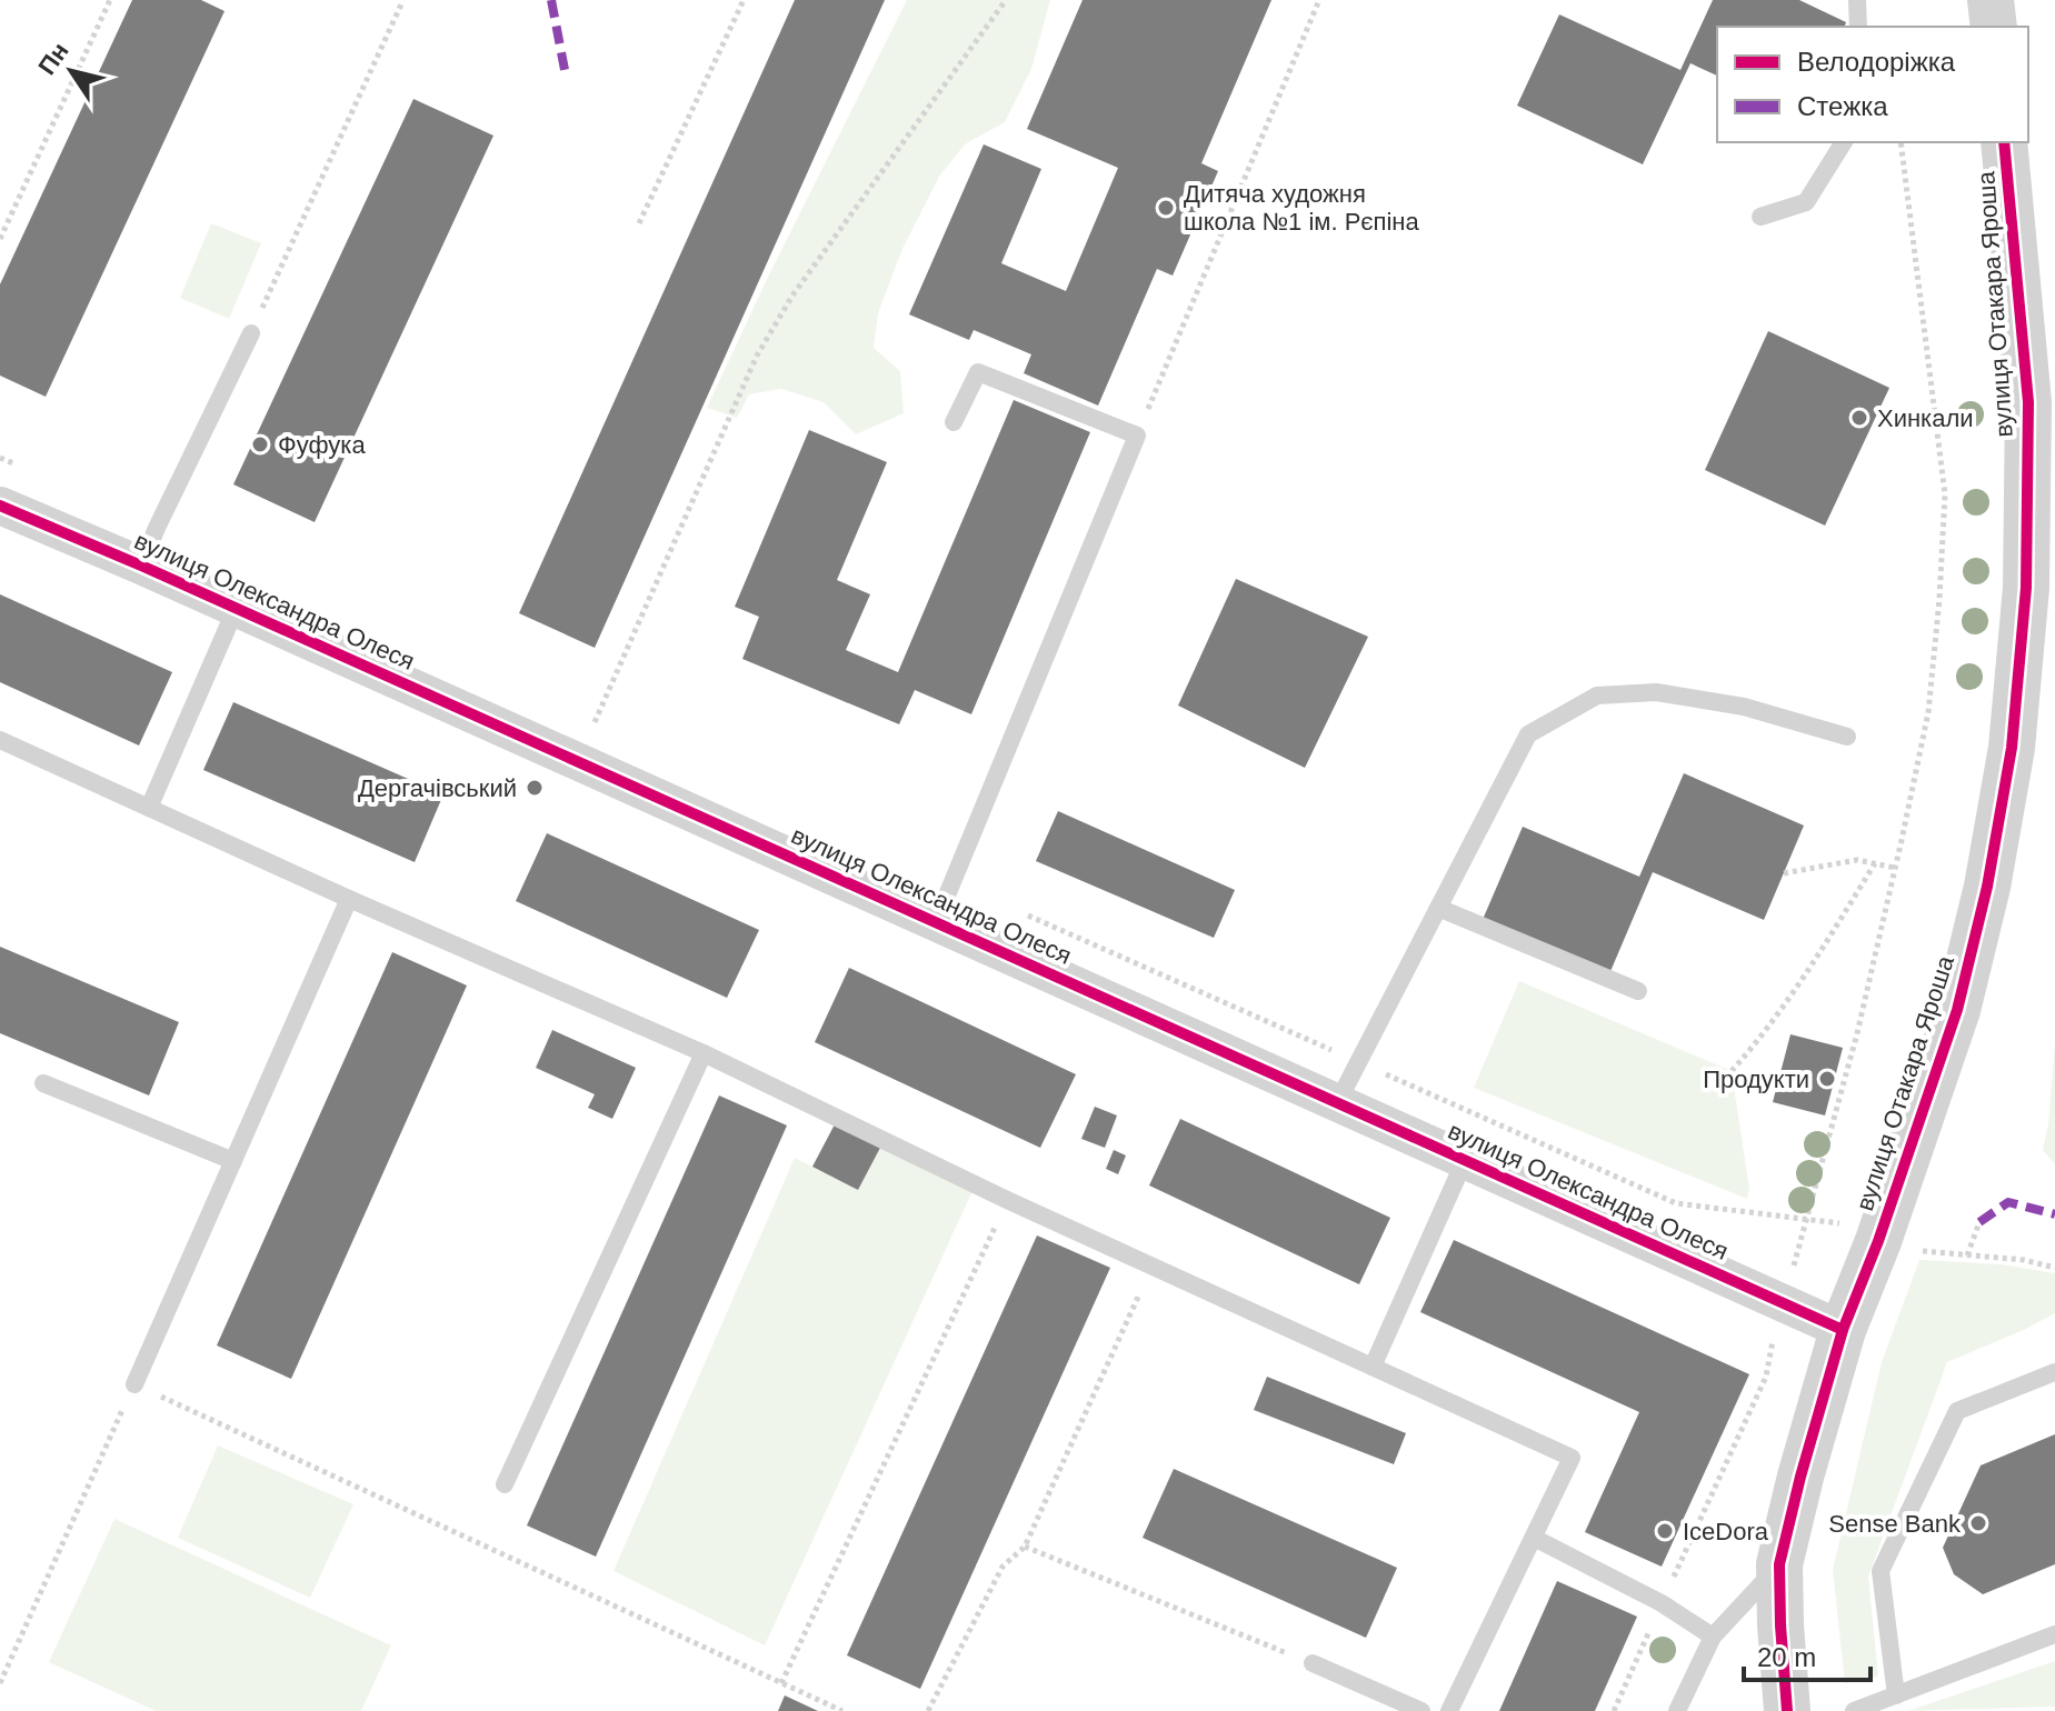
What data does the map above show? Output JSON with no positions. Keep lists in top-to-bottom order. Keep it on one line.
{"streets":{"street":["вулиця Отакара Яроша","вулиця Олександра Олеся"]},"crossings":[["вулиця Отакара Яроша","вулиця Олександра Олеся"]],"places":["Дитяча художня школа №1 ім. Рєпіна","Хинкали","Фуфука","Дергачівський","Продукти","Sense Bank","IceDora"],"legend":["Велодоріжка","Стежка"],"scale_bar":"20 m","north":"top left"}
